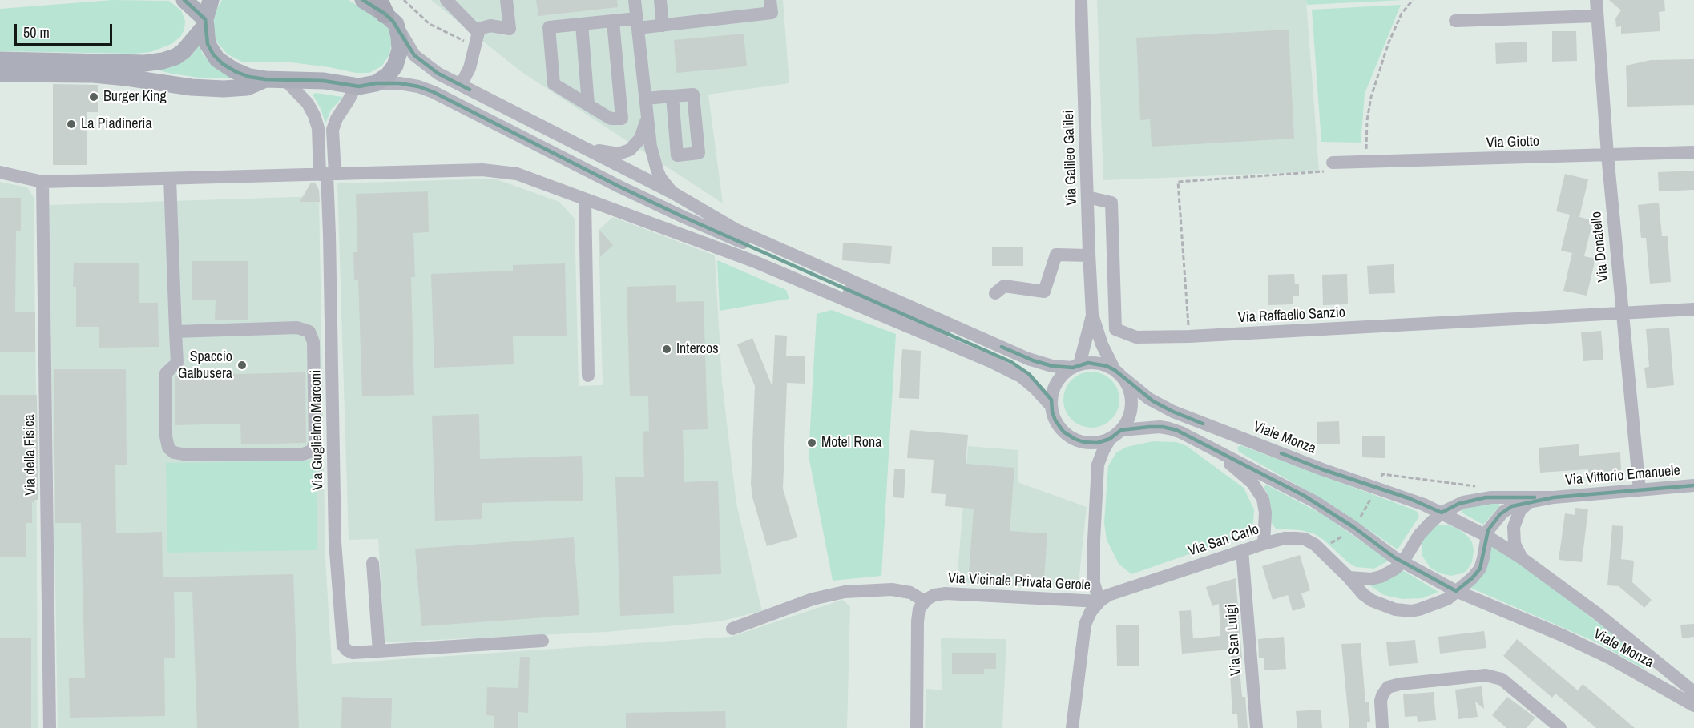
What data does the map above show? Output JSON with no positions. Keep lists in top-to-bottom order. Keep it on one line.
{"streets":{"street":["Via Giotto","Via Galileo Galilei","Via Donatello","Via Raffaello Sanzio","Via Guglielmo Marconi","Viale Monza","Via della Fisica","Via Vittorio Emanuele","Via San Carlo","Via Vicinale Privata Gerole","Via San Luigi"]},"crossings":[["Via Giotto","Via Donatello"],["Via Galileo Galilei","Via Raffaello Sanzio"],["Via Galileo Galilei","Viale Monza"],["Via Donatello","Via Raffaello Sanzio"],["Via Donatello","Via Vittorio Emanuele"],["Viale Monza","Via Vittorio Emanuele"],["Viale Monza","Via San Carlo"],["Via San Carlo","Via Vicinale Privata Gerole"],["Via San Carlo","Via San Luigi"]],"places":["Burger King","La Piadineria","Intercos","Spaccio Galbusera","Motel Rona"],"scale_bar":"50 m"}
